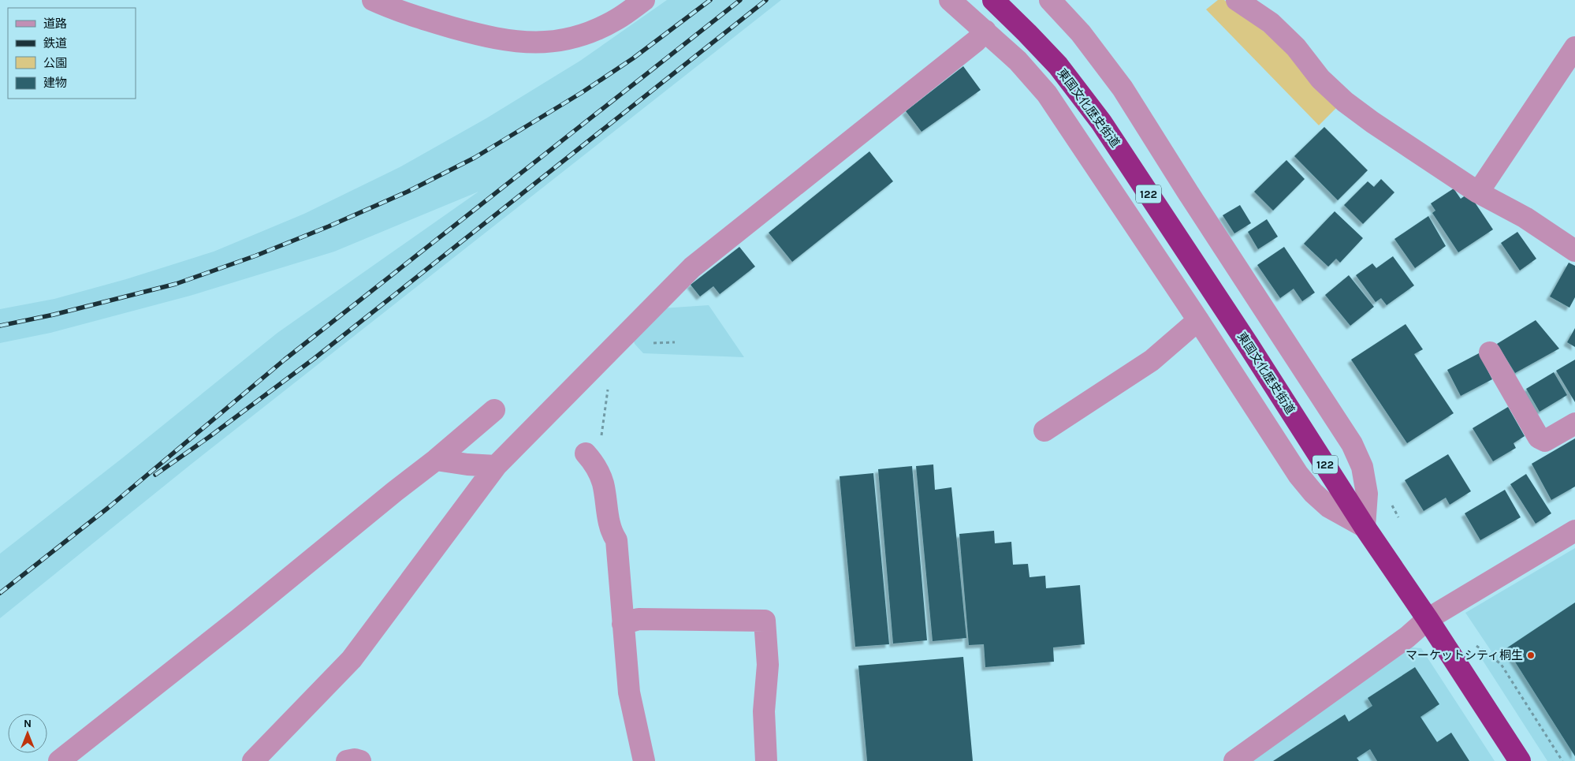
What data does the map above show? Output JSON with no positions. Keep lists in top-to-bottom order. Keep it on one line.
{"streets":{"highway":["東国文化歴史街道","122"]},"places":["マーケットシティ桐生"],"legend":["道路","鉄道","公園","建物"],"north":"top"}
